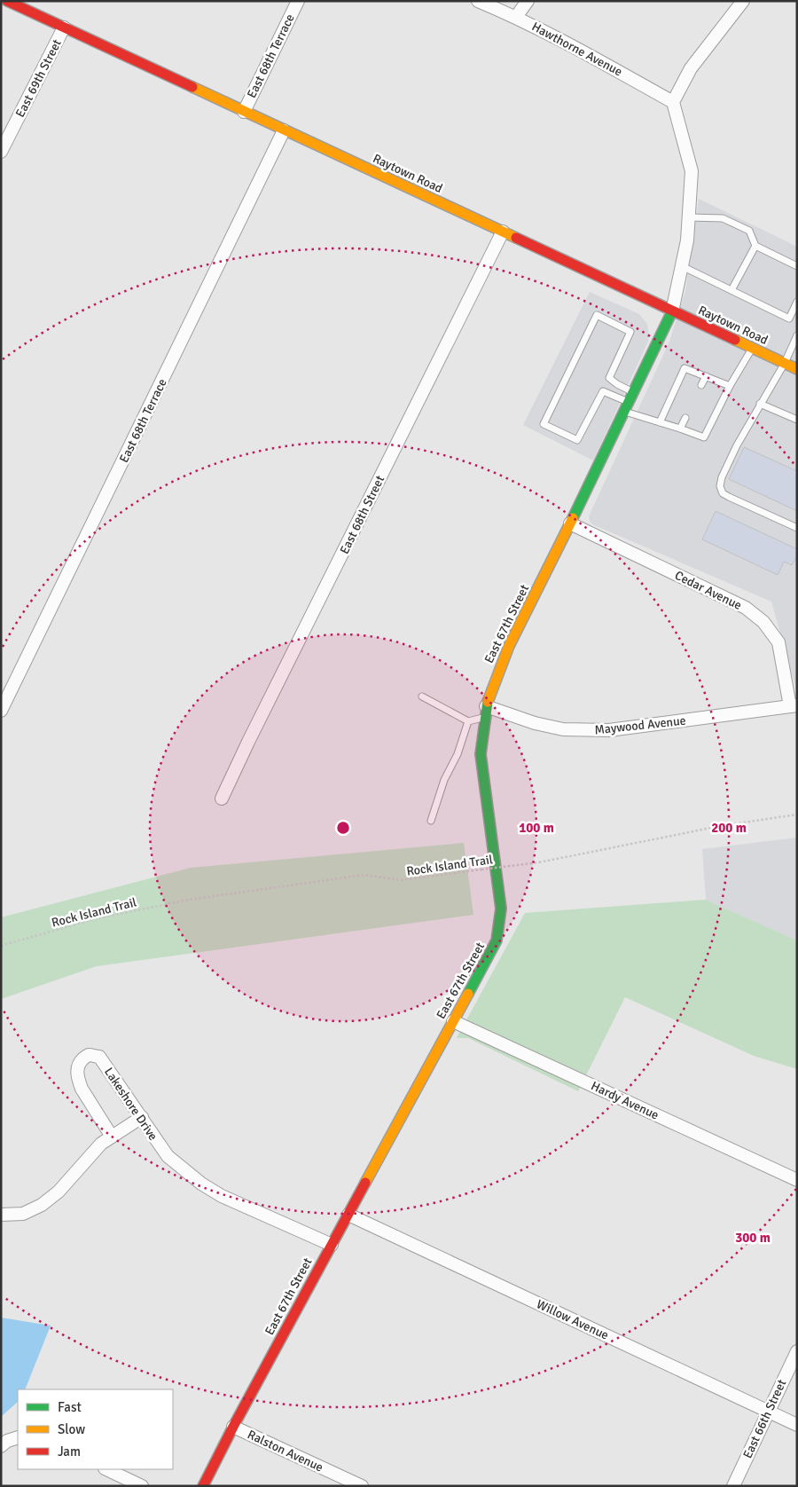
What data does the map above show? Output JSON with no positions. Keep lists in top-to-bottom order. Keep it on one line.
{"streets":{"street":["Hawthorne Avenue","East 68th Terrace","East 69th Street","Raytown Road","East 68th Street","Cedar Avenue","East 67th Street","Maywood Avenue","Hardy Avenue","Lakeshore Drive","Willow Avenue","East 66th Street","Ralston Avenue"],"path":["Rock Island Trail"]},"crossings":[["East 68th Terrace","Raytown Road"],["East 69th Street","Raytown Road"],["Raytown Road","East 68th Street"],["Raytown Road","East 67th Street"],["Cedar Avenue","East 67th Street"],["Cedar Avenue","Maywood Avenue"],["East 67th Street","Maywood Avenue"],["East 67th Street","Hardy Avenue"],["East 67th Street","Lakeshore Drive"],["East 67th Street","Willow Avenue"],["East 67th Street","Ralston Avenue"],["Willow Avenue","East 66th Street"]],"legend":["Fast","Slow","Jam"],"rings":["100 m","200 m","300 m"]}
